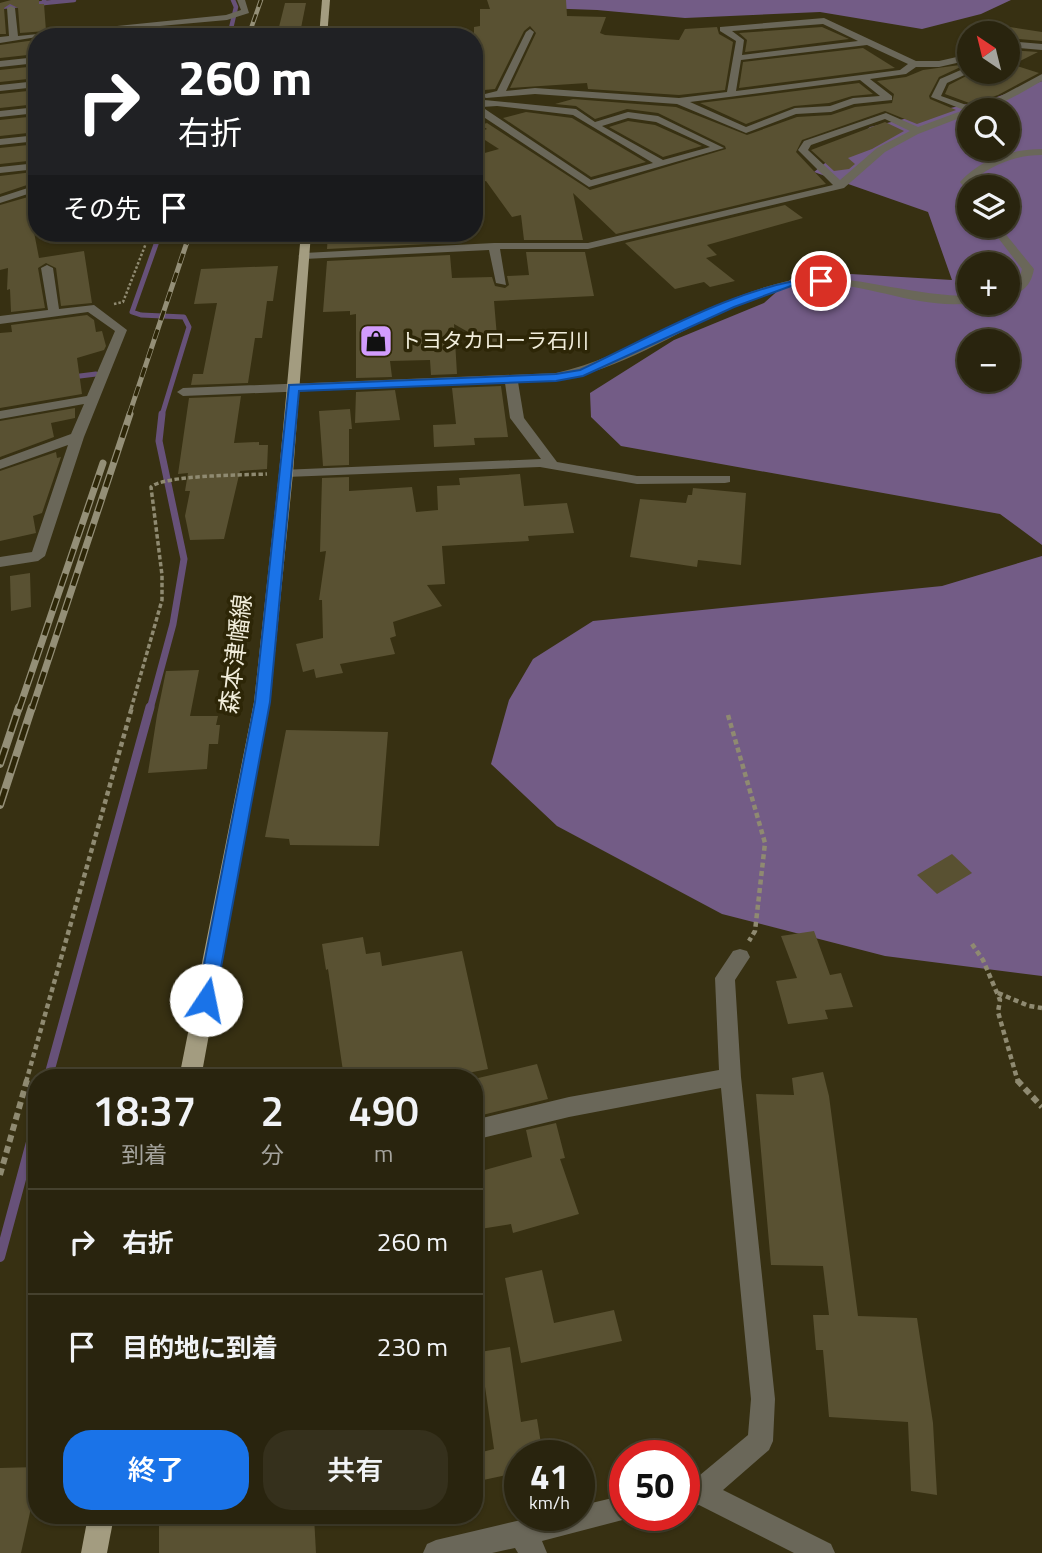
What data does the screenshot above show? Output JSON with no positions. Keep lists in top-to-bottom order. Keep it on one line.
{"streets":{"main road":["森本津幡線"]},"places":{"shop":["トヨタカローラ石川"]},"north":"top left","page":{"map_buttons":["+","−"],"turn":["260 m","右折"],"then":"その先","eta":["18:37","到着","2","分","490","m"],"list":[{"name":"右折","value":"260 m"},{"name":"目的地に到着","value":"230 m"}],"buttons":["終了","共有"],"speed":"41 km/h","limit":"50"}}
